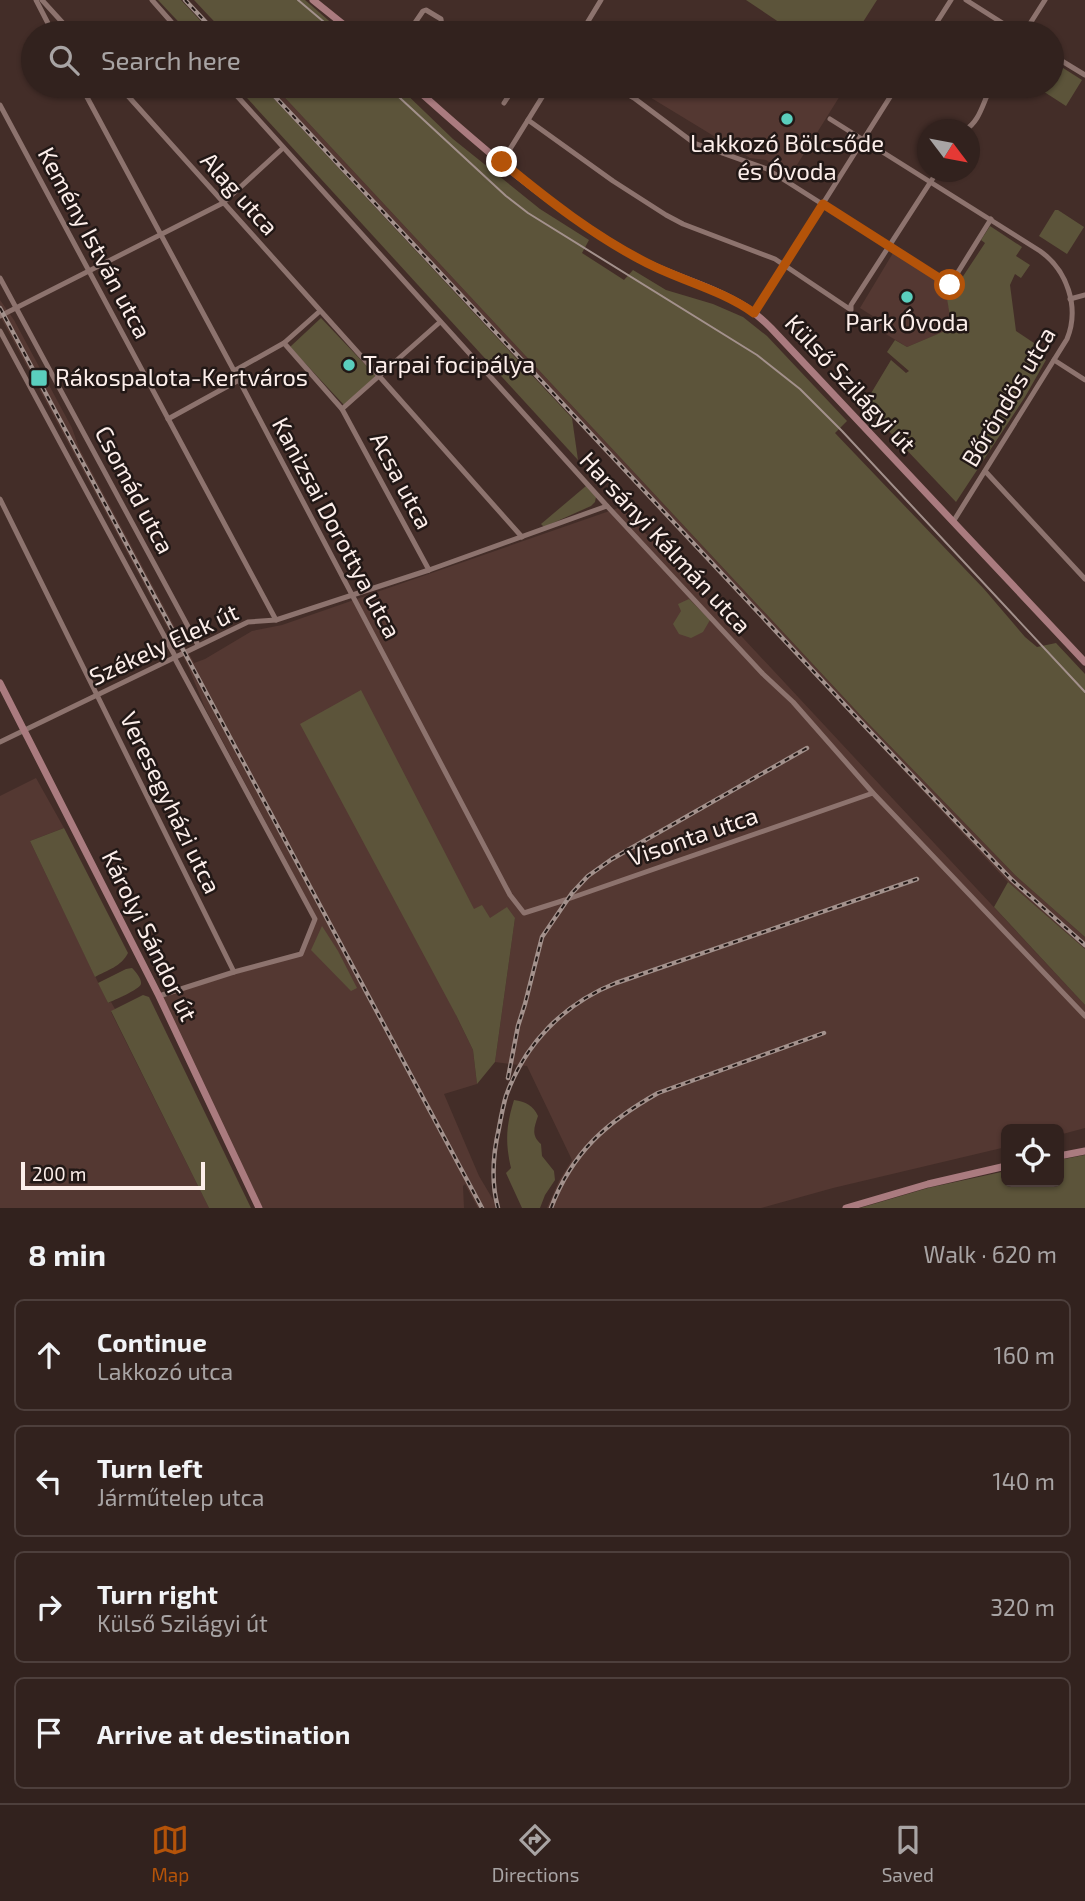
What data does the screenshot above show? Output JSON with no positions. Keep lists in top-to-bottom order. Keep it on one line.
{"streets":{"street":["Alag utca","Kemény István utca","Külső Szilágyi út","Bőröndös utca","Acsa utca","Csomád utca","Kanizsai Dorottya utca","Harsányi Kálmán utca","Székely Elek út","Veresegyházi utca","Visonta utca","Károlyi Sándor út"]},"crossings":[["Kemény István utca","Székely Elek út"],["Külső Szilágyi út","Bőröndös utca"],["Acsa utca","Székely Elek út"],["Csomád utca","Székely Elek út"],["Csomád utca","Veresegyházi utca"],["Kanizsai Dorottya utca","Székely Elek út"],["Kanizsai Dorottya utca","Visonta utca"],["Harsányi Kálmán utca","Székely Elek út"],["Harsányi Kálmán utca","Visonta utca"],["Székely Elek út","Veresegyházi utca"],["Székely Elek út","Károlyi Sándor út"]],"places":{"other":["Lakkozó Bölcsőde és Óvoda","Park Óvoda","Tarpai focipálya"],"transit":["Rákospalota-Kertváros"]},"scale_bar":"200 m","north":"bottom right","page":{"search":"Search here","scale":"200 m","heading":["8 min","Walk · 620 m"],"list":[["Continue","Lakkozó utca","160 m"],["Turn left","Járműtelep utca","140 m"],["Turn right","Külső Szilágyi út","320 m"],"Arrive at destination"],"nav":["Map","Directions","Saved"]}}
